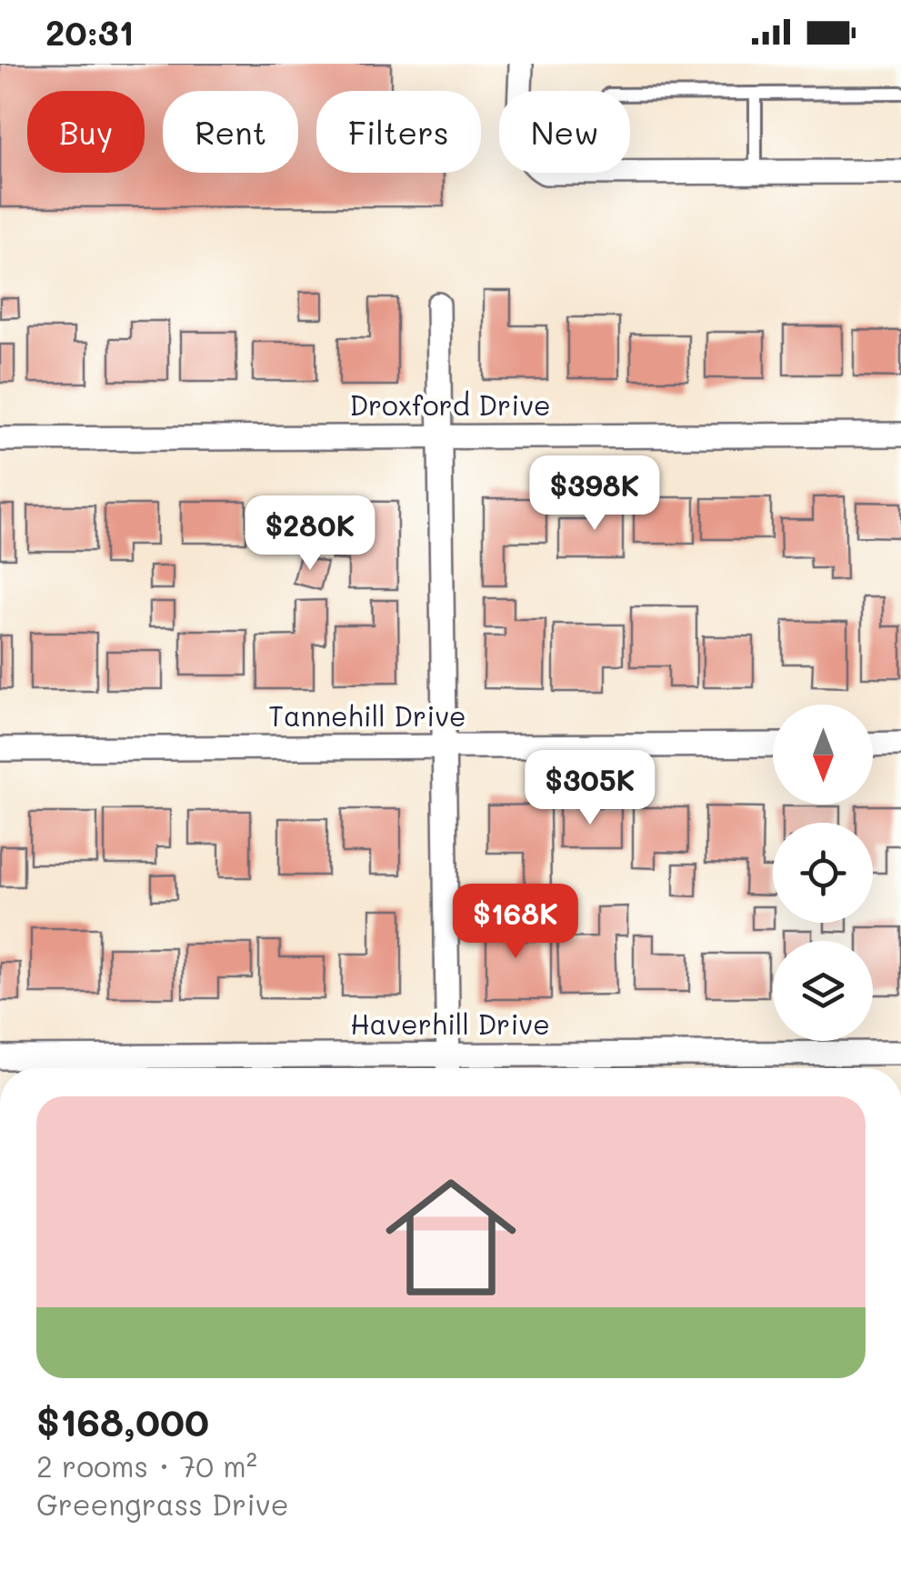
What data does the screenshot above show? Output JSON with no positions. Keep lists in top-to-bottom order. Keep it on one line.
{"streets":{"street":["Droxford Drive","Tannehill Drive","Haverhill Drive"]},"north":"bottom","page":{"status":"20:31","chip":["Buy","Rent","Filters","New"],"price":["$398K","$280K","$305K","$168K"],"list":[{"name":"$168,000","note":"2 rooms · 70 m² · Greengrass Drive"}]}}
